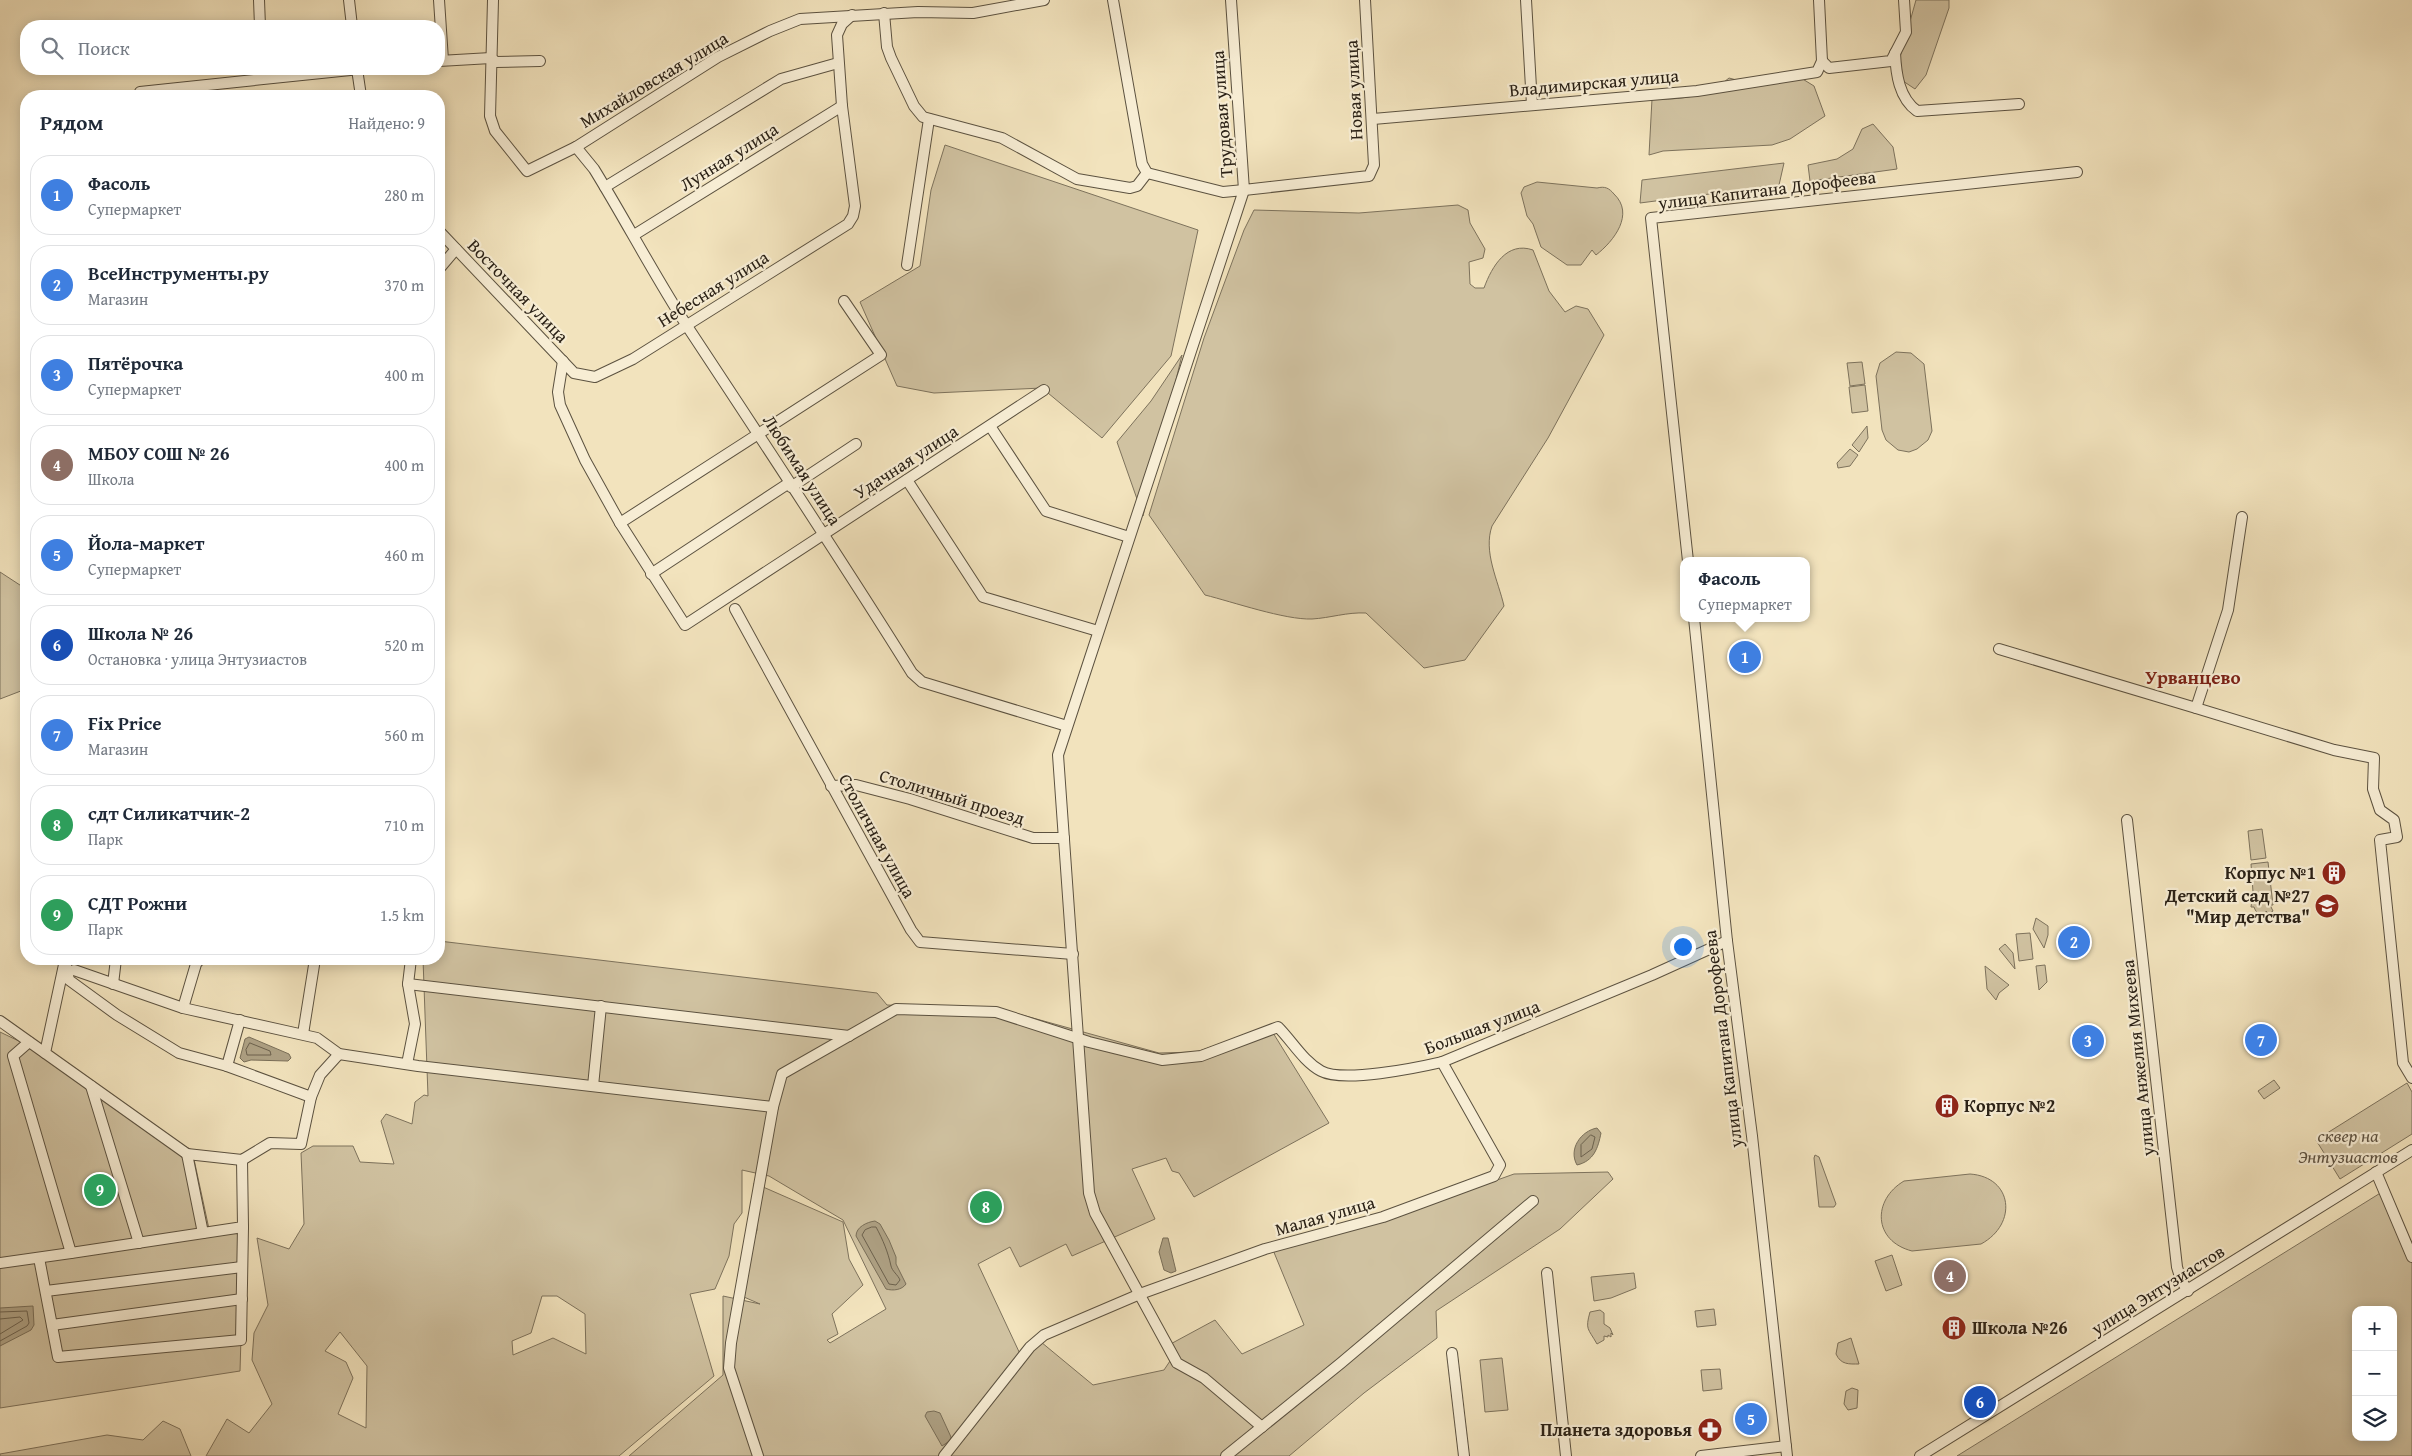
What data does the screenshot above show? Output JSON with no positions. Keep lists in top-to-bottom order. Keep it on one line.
{"streets":{"street":["Михайловская улица","Владимирская улица","Новая улица","Трудовая улица","Лунная улица","улица Капитана Дорофеева","Небесная улица","Восточная улица","Удачная улица","Любимая улица","Столичный проезд","Столичная улица","Большая улица","улица Анжелия Михеева","Малая улица","улица Энтузиастов"]},"crossings":[["Михайловская улица","Любимая улица"],["Владимирская улица","Новая улица"],["Новая улица","Трудовая улица"],["Лунная улица","Небесная улица"],["Лунная улица","Любимая улица"],["улица Капитана Дорофеева","Большая улица"],["Небесная улица","Восточная улица"],["Небесная улица","Любимая улица"],["Удачная улица","Любимая улица"],["Столичный проезд","Столичная улица"],["Большая улица","Малая улица"],["улица Анжелия Михеева","улица Энтузиастов"]],"districts":["Урванцево"],"parks":["сквер на Энтузиастов"],"places":{"building":["Корпус №1","Корпус №2","Школа №26"],"school or university":["Детский сад №27 \"Мир детства\""],"pharmacy":["Планета здоровья"]},"page":{"search":"Поиск","heading":["Рядом","Найдено: 9"],"list":[{"mark":"1","name":"Фасоль","note":"Супермаркет","value":"280 m"},{"mark":"2","name":"ВсеИнструменты.ру","note":"Магазин","value":"370 m"},{"mark":"3","name":"Пятёрочка","note":"Супермаркет","value":"400 m"},{"mark":"4","name":"МБОУ СОШ № 26","note":"Школа","value":"400 m"},{"mark":"5","name":"Йола-маркет","note":"Супермаркет","value":"460 m"},{"mark":"6","name":"Школа № 26","note":"Остановка · улица Энтузиастов","value":"520 m"},{"mark":"7","name":"Fix Price","note":"Магазин","value":"560 m"},{"mark":"8","name":"сдт Силикатчик-2","note":"Парк","value":"710 m"},{"mark":"9","name":"СДТ Рожни","note":"Парк","value":"1.5 km"}],"popup":["Фасоль","Супермаркет"],"pins":["1","2","7","3","9","8","4","6","5"],"map_buttons":["+","−"]}}
